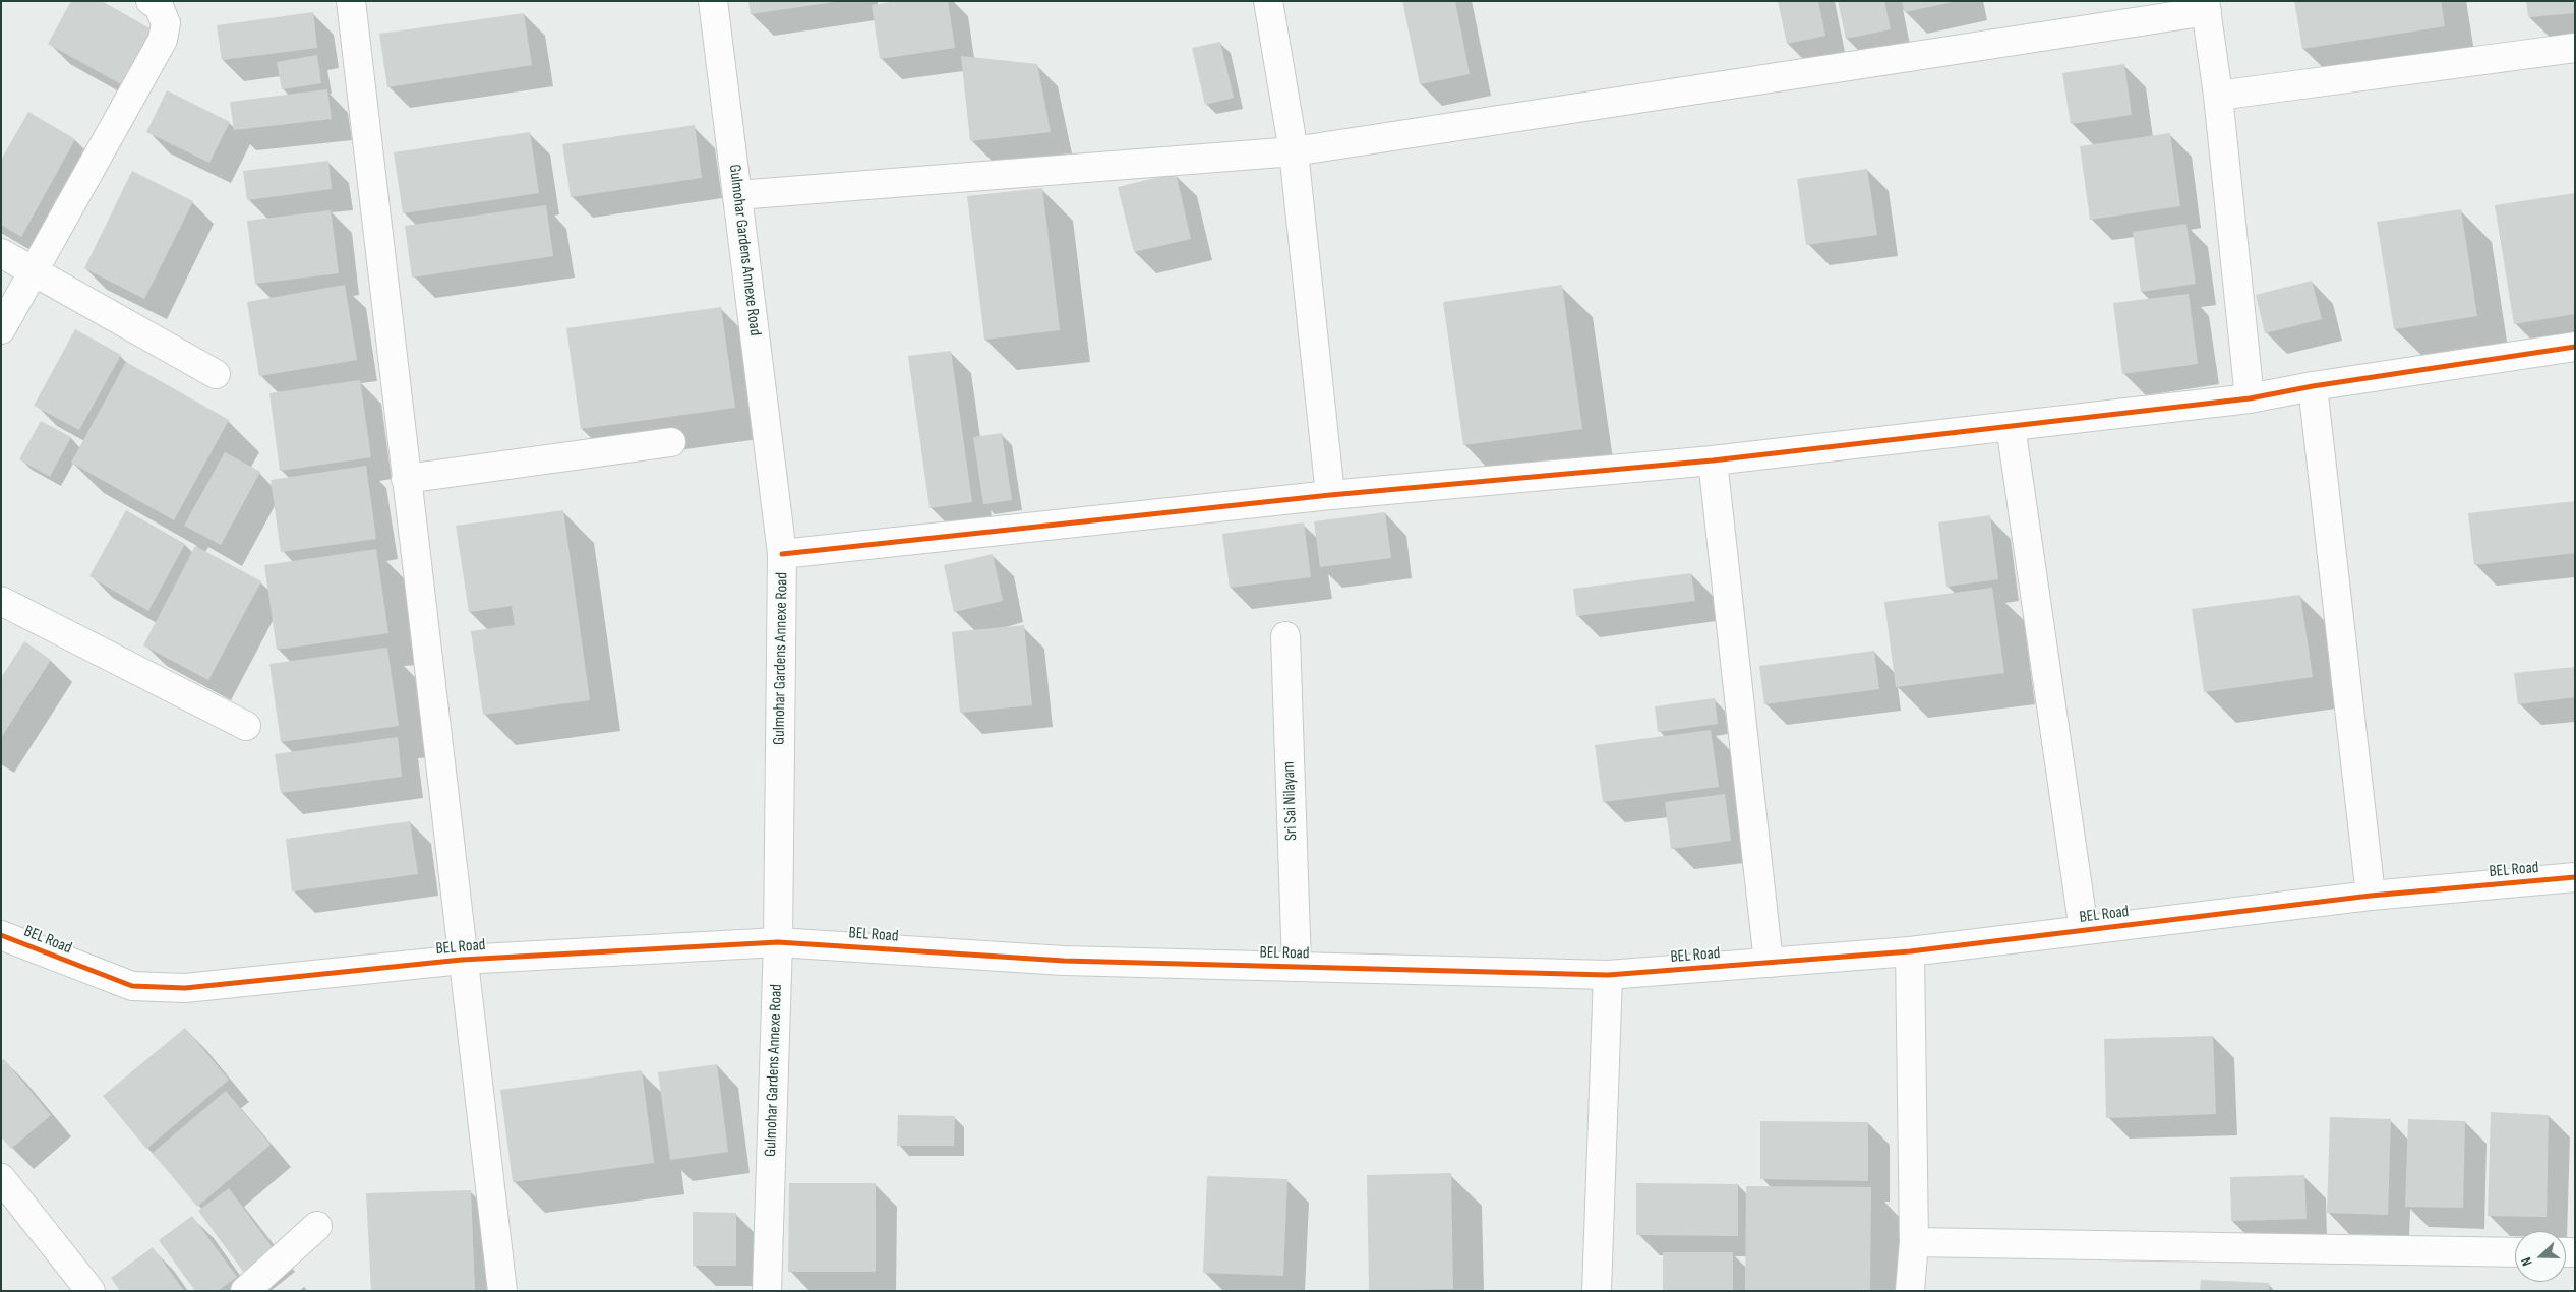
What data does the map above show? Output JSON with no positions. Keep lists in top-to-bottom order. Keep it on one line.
{"streets":{"street":["Gulmohar Gardens Annexe Road","Sri Sai Nilayam","BEL Road"]},"crossings":[["Gulmohar Gardens Annexe Road","BEL Road"],["Sri Sai Nilayam","BEL Road"]],"north":"left"}
